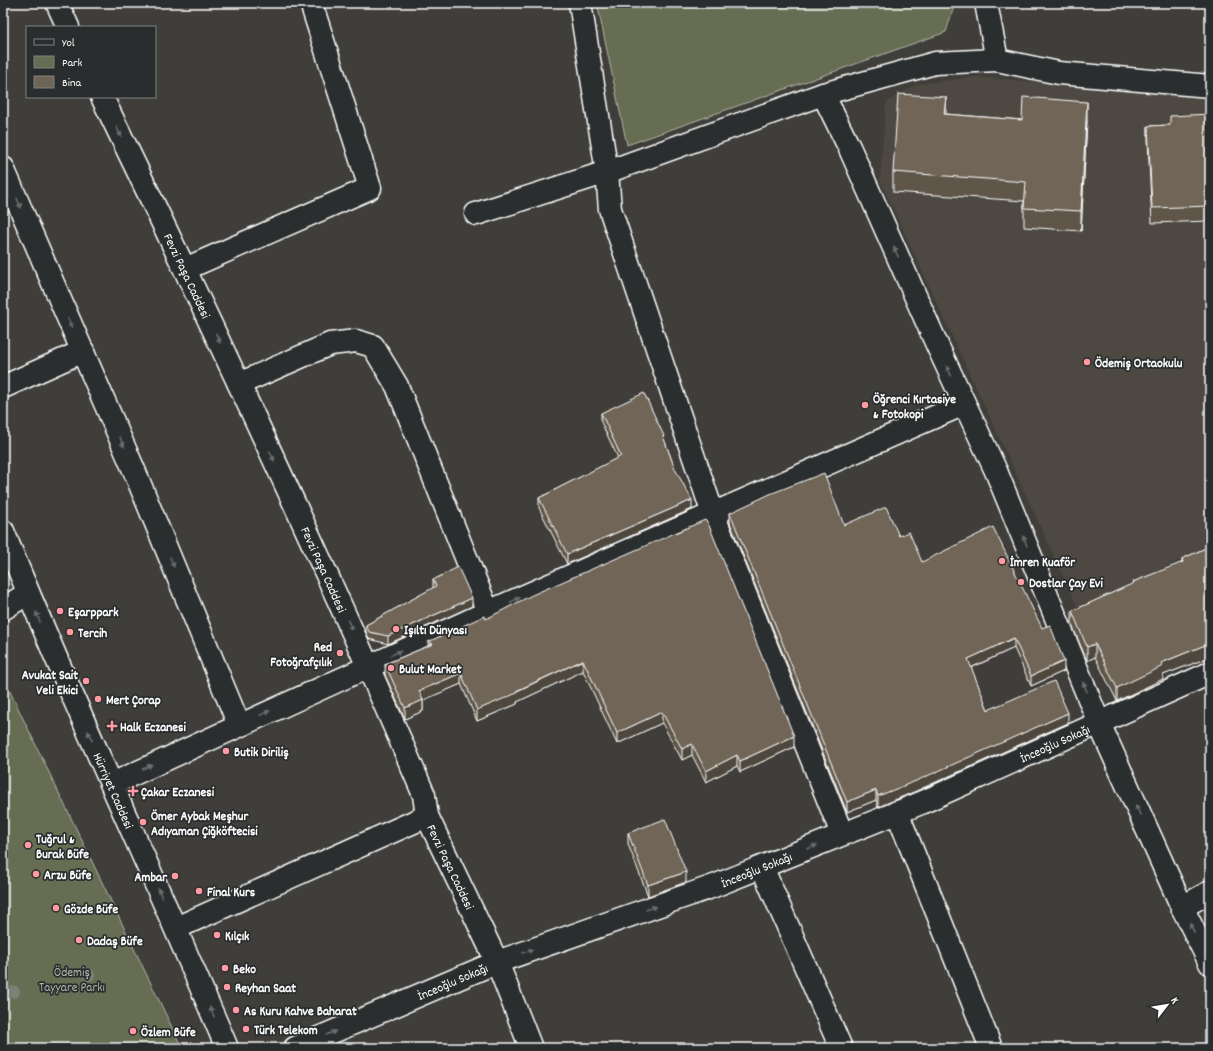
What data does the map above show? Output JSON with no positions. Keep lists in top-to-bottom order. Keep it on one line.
{"streets":{"street":["Fevzi Paşa Caddesi","İnceoğlu Sokağı","Hürriyet Caddesi"]},"crossings":[["Fevzi Paşa Caddesi","İnceoğlu Sokağı"]],"parks":["Ödemiş Tayyare Parkı"],"places":{"other":["Ödemiş Ortaokulu","Öğrenci Kırtasiye & Fotokopi","İmren Kuaför","Dostlar Çay Evi","Eşarppark","Işıltı Dünyası","Tercih","Red Fotoğrafçılık","Bulut Market","Avukat Sait Veli Ekici","Mert Çorap","Butik Diriliş","Ömer Aybak Meşhur Adıyaman Çiğköftecisi","Tuğrul & Burak Büfe","Arzu Büfe","Ambar","Final Kurs","Gözde Büfe","Kılçık","Dadaş Büfe","Beko","Reyhan Saat","As Kuru Kahve Baharat","Türk Telekom","Özlem Büfe"],"health":["Halk Eczanesi","Çakar Eczanesi"]},"legend":["Yol","Park","Bina"],"north":"top right"}
